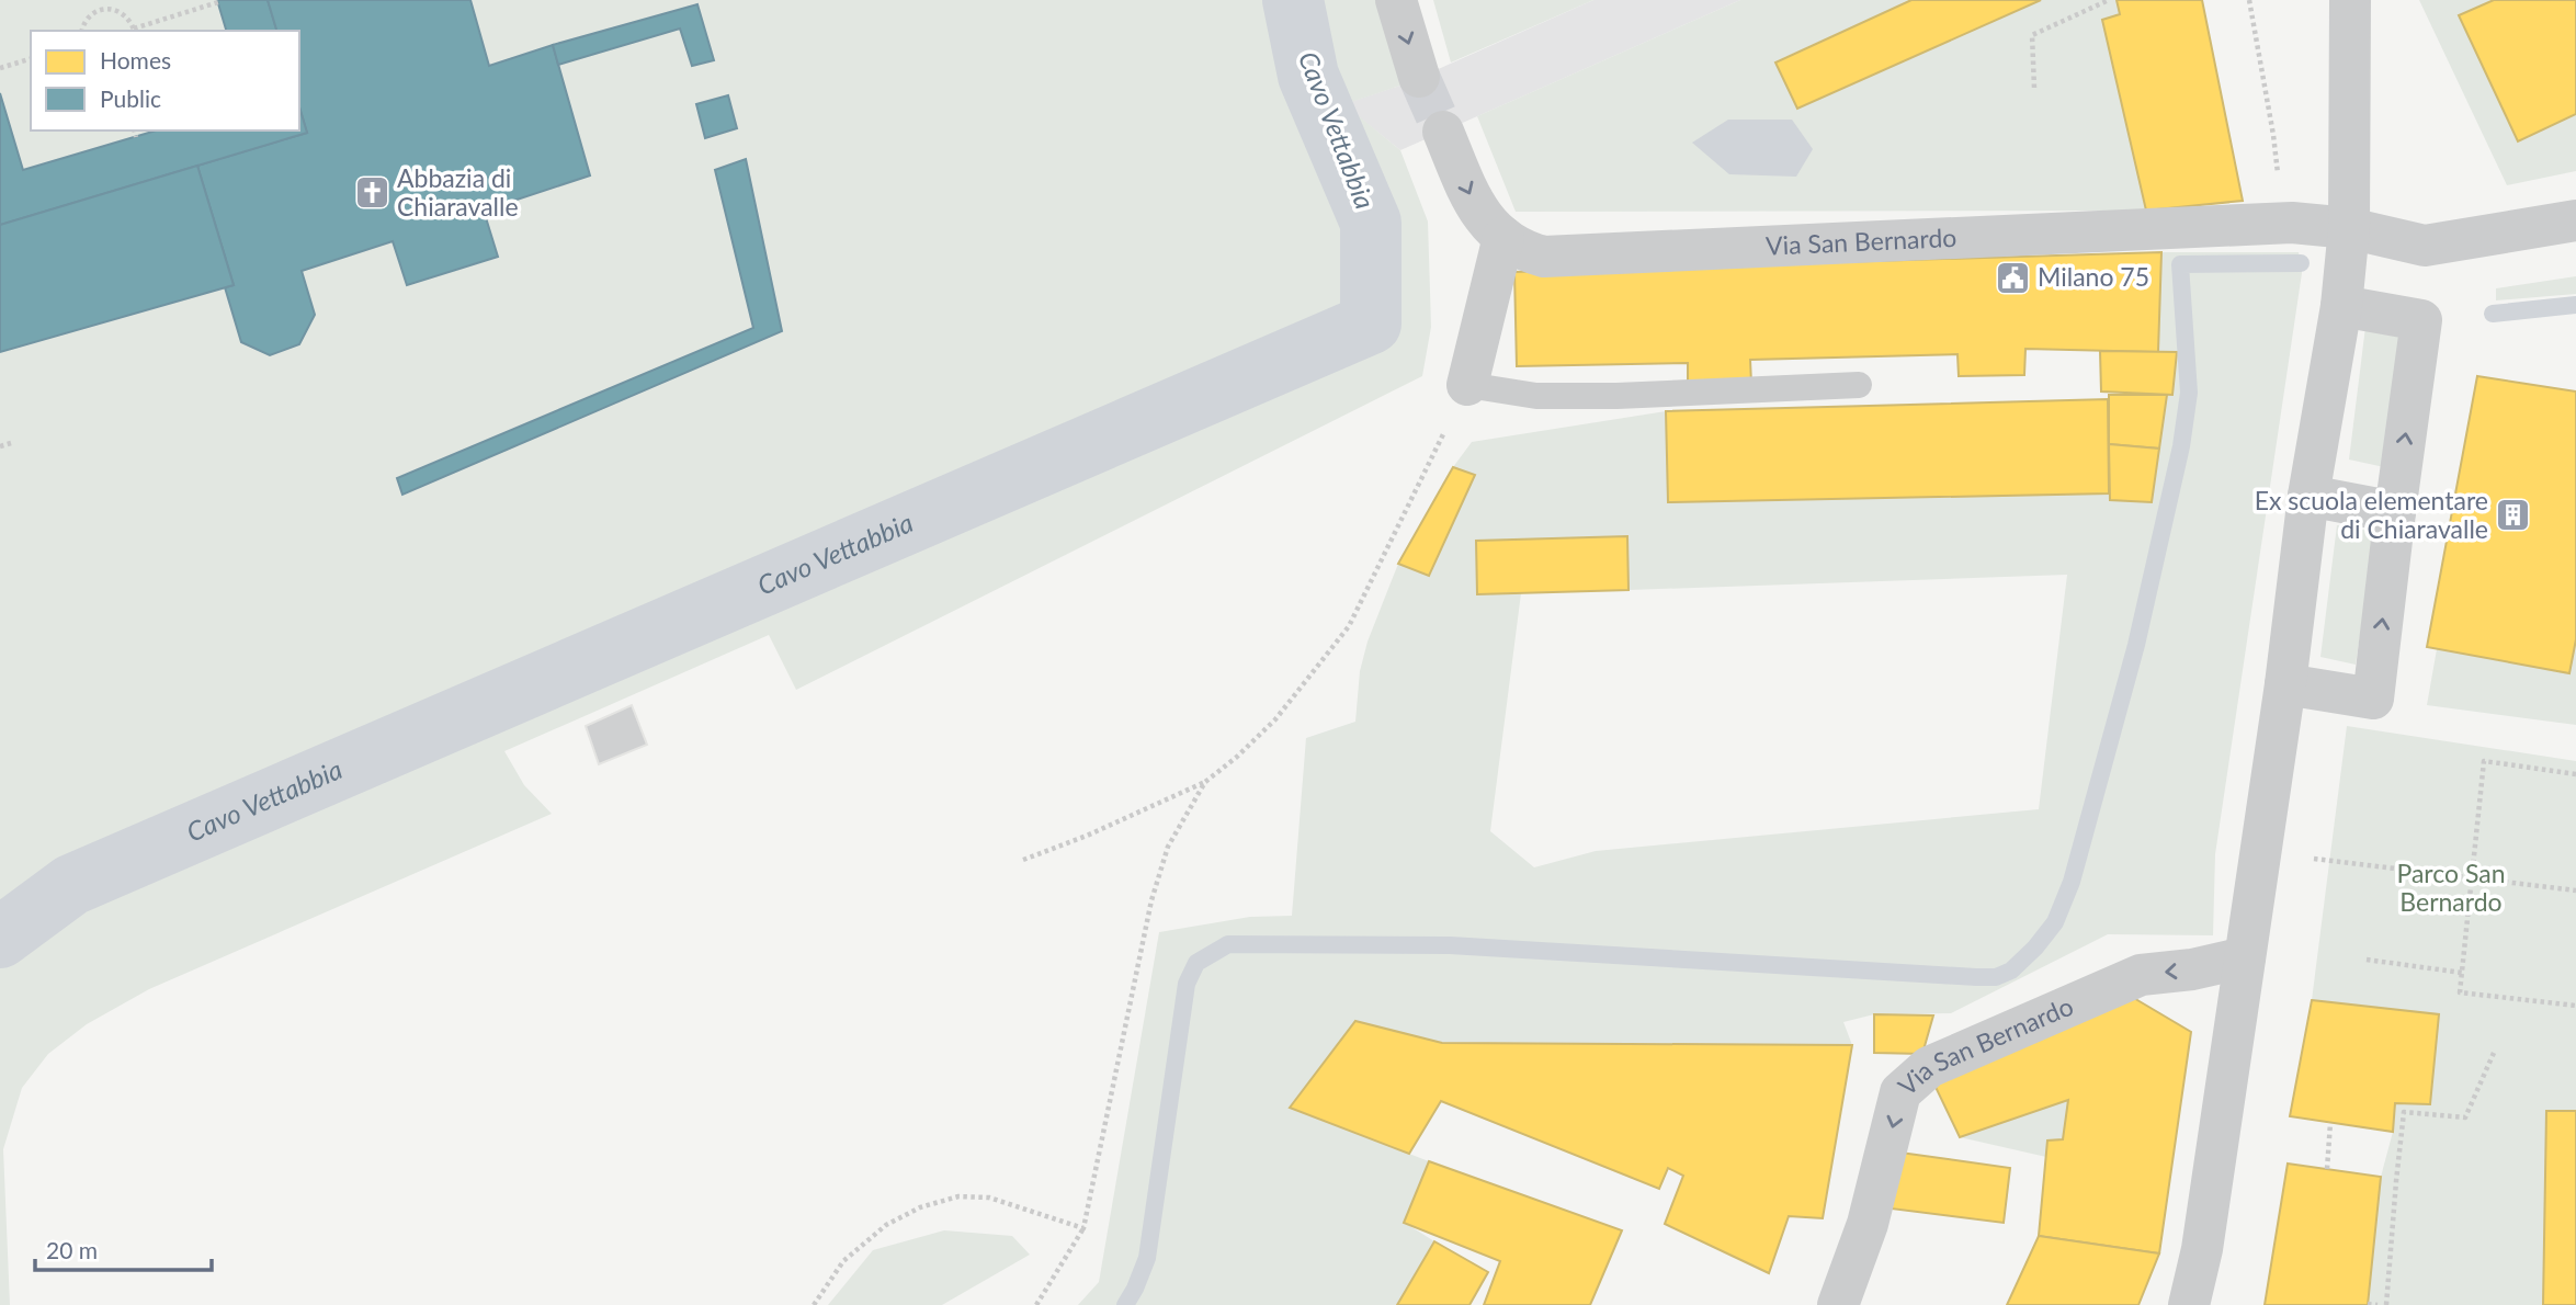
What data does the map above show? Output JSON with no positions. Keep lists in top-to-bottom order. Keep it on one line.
{"streets":{"street":["Via San Bernardo"]},"water":["Cavo Vettabbia"],"parks":["Parco San Bernardo"],"places":{"church":["Abbazia di Chiaravalle"],"public building":["Milano 75"],"building":["Ex scuola elementare di Chiaravalle"]},"legend":["Homes","Public"],"scale_bar":"20 m"}
